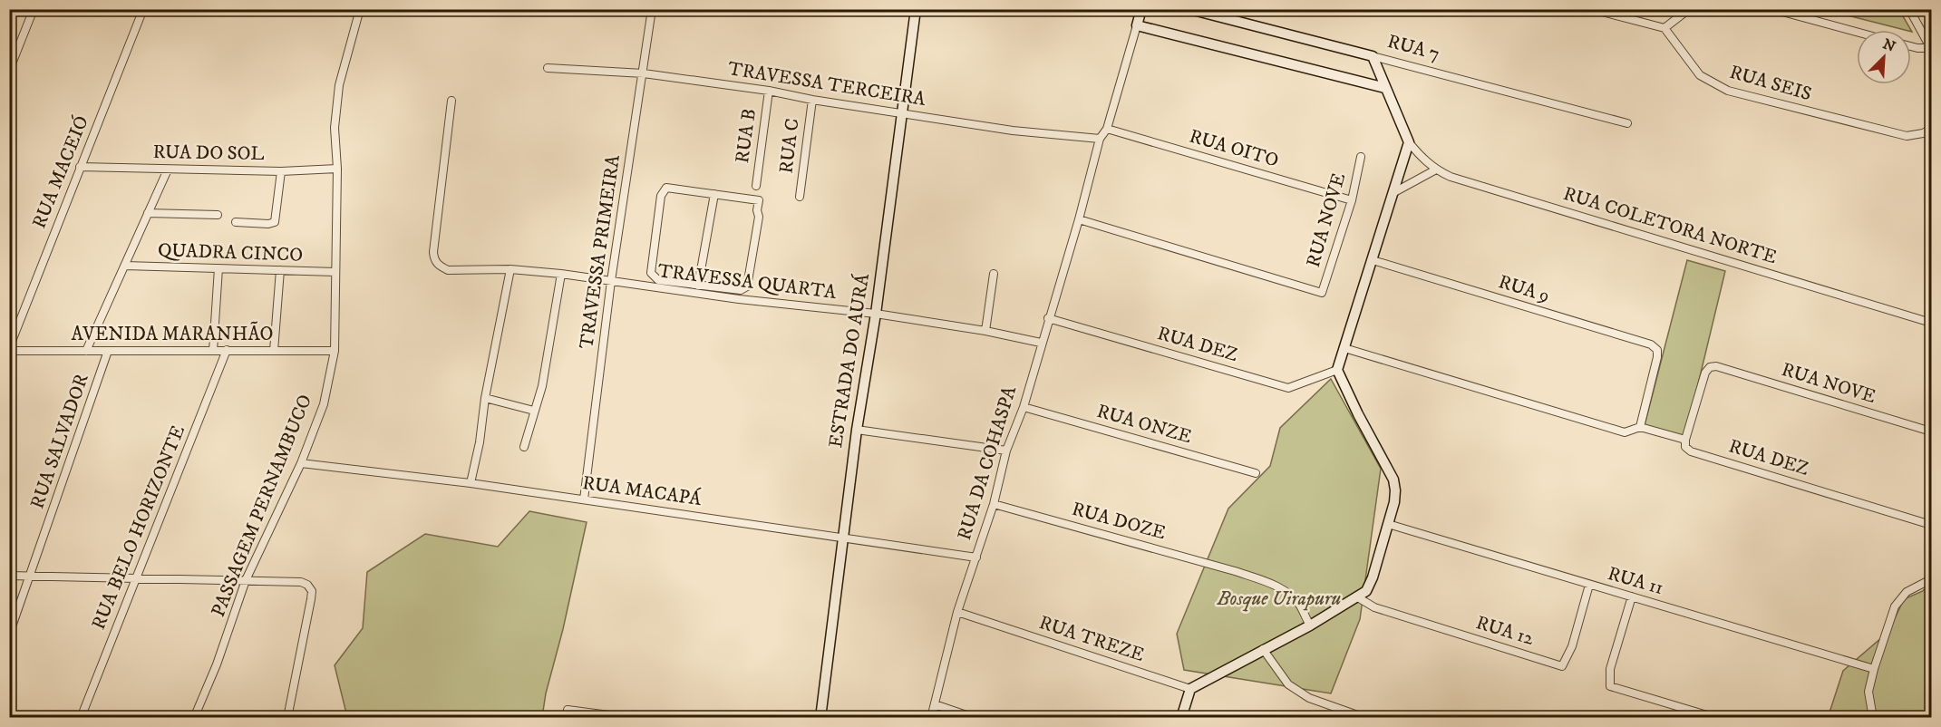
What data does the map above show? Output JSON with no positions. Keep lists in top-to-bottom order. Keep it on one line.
{"streets":{"street":["RUA 7","RUA SEIS","TRAVESSA TERCEIRA","RUA B","RUA C","RUA OITO","RUA DO SOL","RUA MACEIÓ","RUA NOVE","RUA COLETORA NORTE","TRAVESSA PRIMEIRA","QUADRA CINCO","TRAVESSA QUARTA","RUA 9","AVENIDA MARANHÃO","RUA DEZ","ESTRADA DO AURÁ","RUA ONZE","RUA SALVADOR","RUA DA COHASPA","RUA MACAPÁ","PASSAGEM PERNAMBUCO","RUA DOZE","RUA BELO HORIZONTE","RUA 11","RUA 12","RUA TREZE"]},"crossings":[["TRAVESSA TERCEIRA","RUA B"],["TRAVESSA TERCEIRA","RUA C"],["TRAVESSA TERCEIRA","TRAVESSA PRIMEIRA"],["TRAVESSA TERCEIRA","ESTRADA DO AURÁ"],["TRAVESSA TERCEIRA","RUA DA COHASPA"],["RUA OITO","RUA NOVE"],["RUA OITO","RUA DA COHASPA"],["RUA DO SOL","RUA MACEIÓ"],["RUA DO SOL","RUA SALVADOR"],["RUA DO SOL","PASSAGEM PERNAMBUCO"],["RUA MACEIÓ","AVENIDA MARANHÃO"],["RUA NOVE","RUA DEZ"],["RUA NOVE","RUA DA COHASPA"],["TRAVESSA PRIMEIRA","TRAVESSA QUARTA"],["TRAVESSA PRIMEIRA","RUA MACAPÁ"],["QUADRA CINCO","RUA SALVADOR"],["QUADRA CINCO","PASSAGEM PERNAMBUCO"],["TRAVESSA QUARTA","ESTRADA DO AURÁ"],["TRAVESSA QUARTA","RUA DA COHASPA"],["AVENIDA MARANHÃO","RUA SALVADOR"],["AVENIDA MARANHÃO","PASSAGEM PERNAMBUCO"],["AVENIDA MARANHÃO","RUA BELO HORIZONTE"],["RUA DEZ","RUA DA COHASPA"],["ESTRADA DO AURÁ","RUA MACAPÁ"],["RUA ONZE","RUA DA COHASPA"],["RUA DA COHASPA","RUA MACAPÁ"],["RUA DA COHASPA","RUA DOZE"],["RUA DA COHASPA","RUA TREZE"],["RUA MACAPÁ","PASSAGEM PERNAMBUCO"],["RUA 11","RUA 12"]],"parks":["Bosque Uirapuru"],"north":"top right"}
